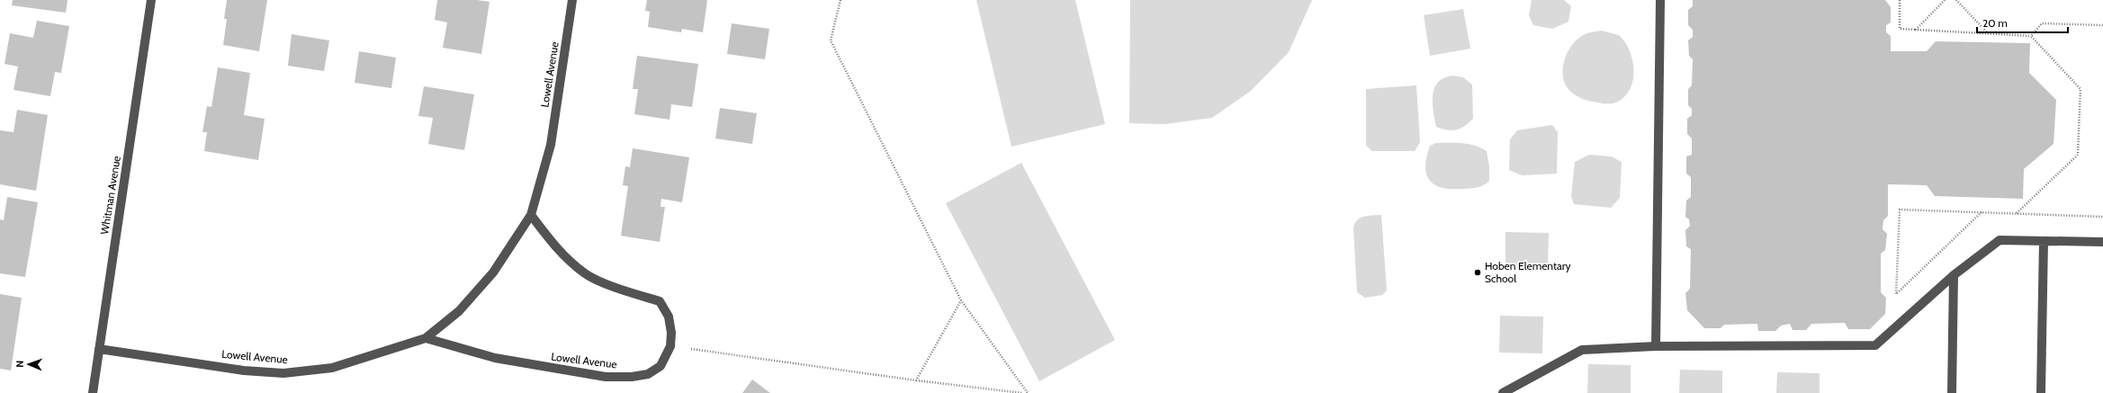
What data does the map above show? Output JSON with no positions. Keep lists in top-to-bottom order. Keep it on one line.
{"streets":{"street":["Lowell Avenue","Whitman Avenue"]},"crossings":[["Lowell Avenue","Whitman Avenue"]],"places":["Hoben Elementary School"],"scale_bar":"20 m","north":"left"}
